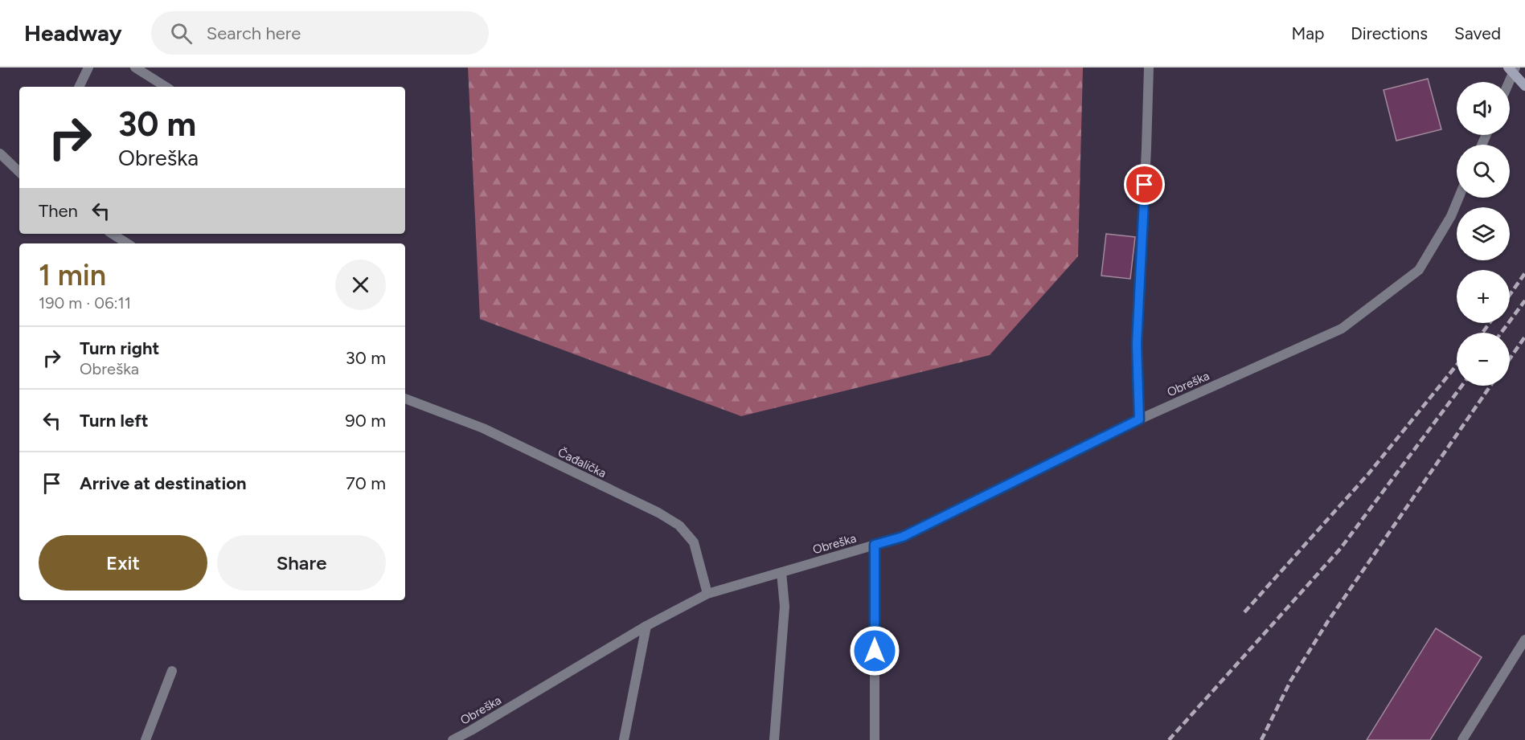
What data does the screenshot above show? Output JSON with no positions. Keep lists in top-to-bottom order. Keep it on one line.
{"streets":{"street":["Obreška","Čađalička"]},"crossings":[["Obreška","Čađalička"]],"page":{"header":"Headway","search":"Search here","nav":["Map","Directions","Saved"],"map_buttons":["+","−"],"turn":["30 m","Obreška"],"then":"Then","heading":["1 min","190 m · 06:11"],"list":[{"name":"Turn right","note":"Obreška","value":"30 m"},{"name":"Turn left","value":"90 m"},{"name":"Arrive at destination","value":"70 m"}],"buttons":["Exit","Share"]}}
